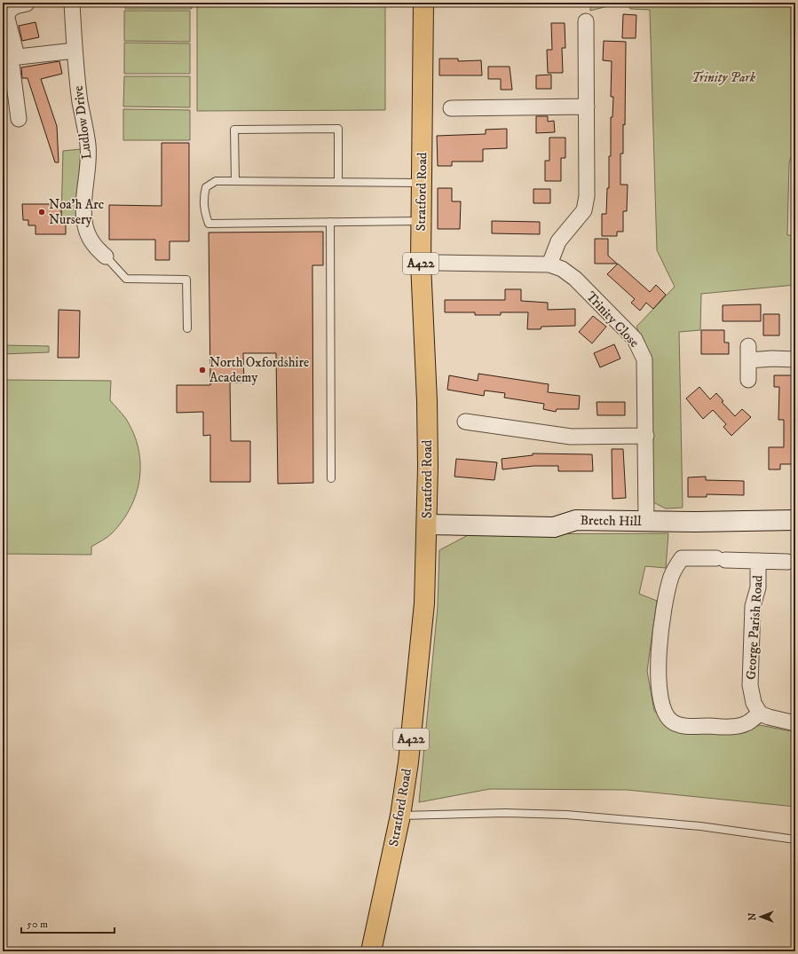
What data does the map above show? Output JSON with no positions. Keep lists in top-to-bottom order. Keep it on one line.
{"streets":{"main road":["Stratford Road","A422"],"street":["Ludlow Drive","Trinity Close","Bretch Hill","George Parish Road"]},"crossings":[["Stratford Road","Bretch Hill"],["Trinity Close","Bretch Hill"]],"parks":["Trinity Park"],"places":["Noa'h Arc Nursery","North Oxfordshire Academy"],"scale_bar":"50 m","north":"left"}
